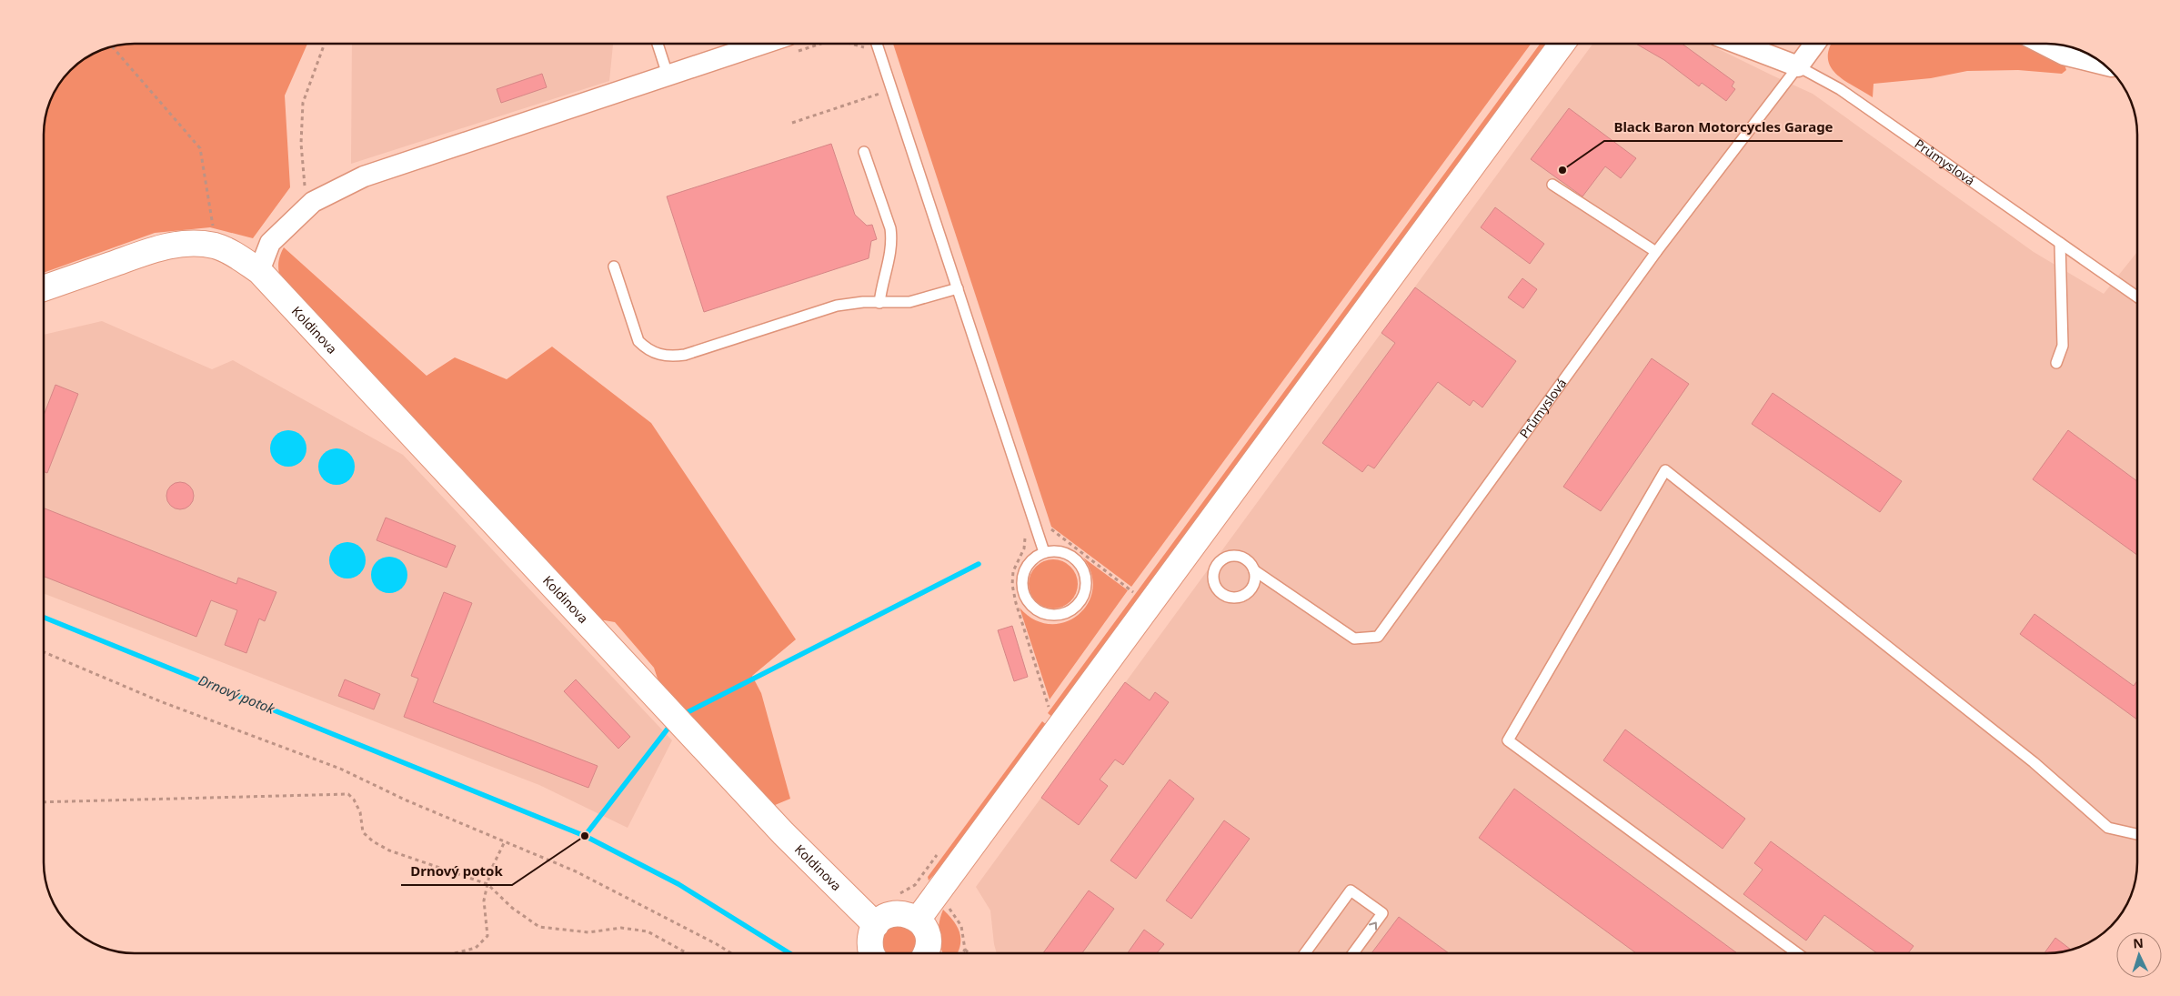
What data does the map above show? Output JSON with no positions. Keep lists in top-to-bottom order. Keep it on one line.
{"streets":{"main road":["Koldinova"],"street":["Průmyslová"]},"water":["Drnový potok"],"places":["Black Baron Motorcycles Garage","Drnový potok"],"north":"top"}
